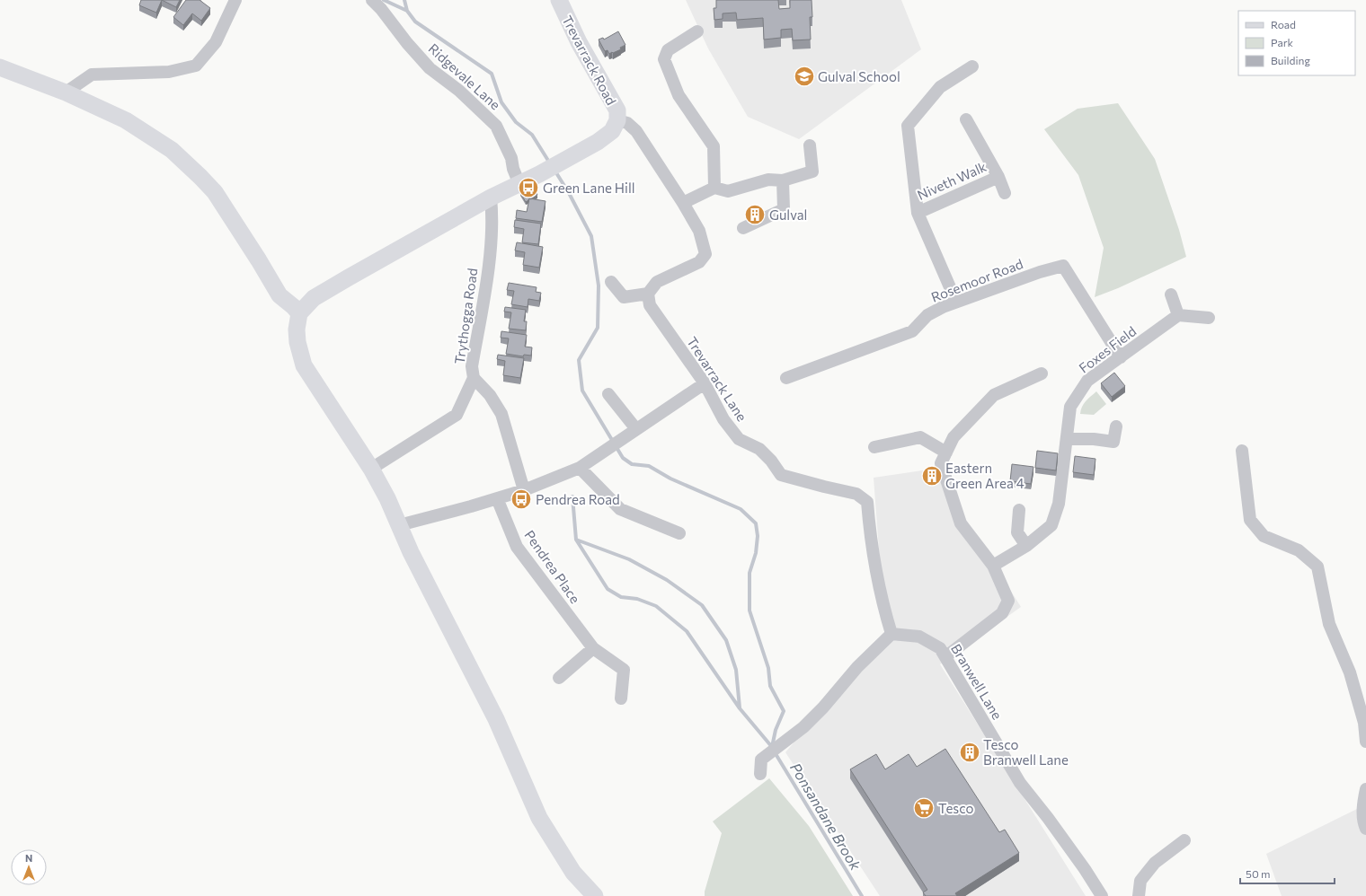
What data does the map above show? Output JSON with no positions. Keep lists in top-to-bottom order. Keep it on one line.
{"streets":{"main road":["Trevarrack Road"],"street":["Ridgevale Lane","Niveth Walk","Rosemoor Road","Trythogga Road","Foxes Field","Trevarrack Lane","Pendrea Place","Branwell Lane"]},"crossings":[["Rosemoor Road","Foxes Field"],["Trevarrack Lane","Branwell Lane"]],"water":["Ponsandane Brook"],"places":{"school or university":["Gulval School"],"bus stop":["Green Lane Hill","Pendrea Road"],"building":["Gulval","Eastern Green Area 4","Tesco Branwell Lane"],"supermarket":["Tesco"]},"legend":["Road","Park","Building"],"scale_bar":"50 m","north":"top"}
